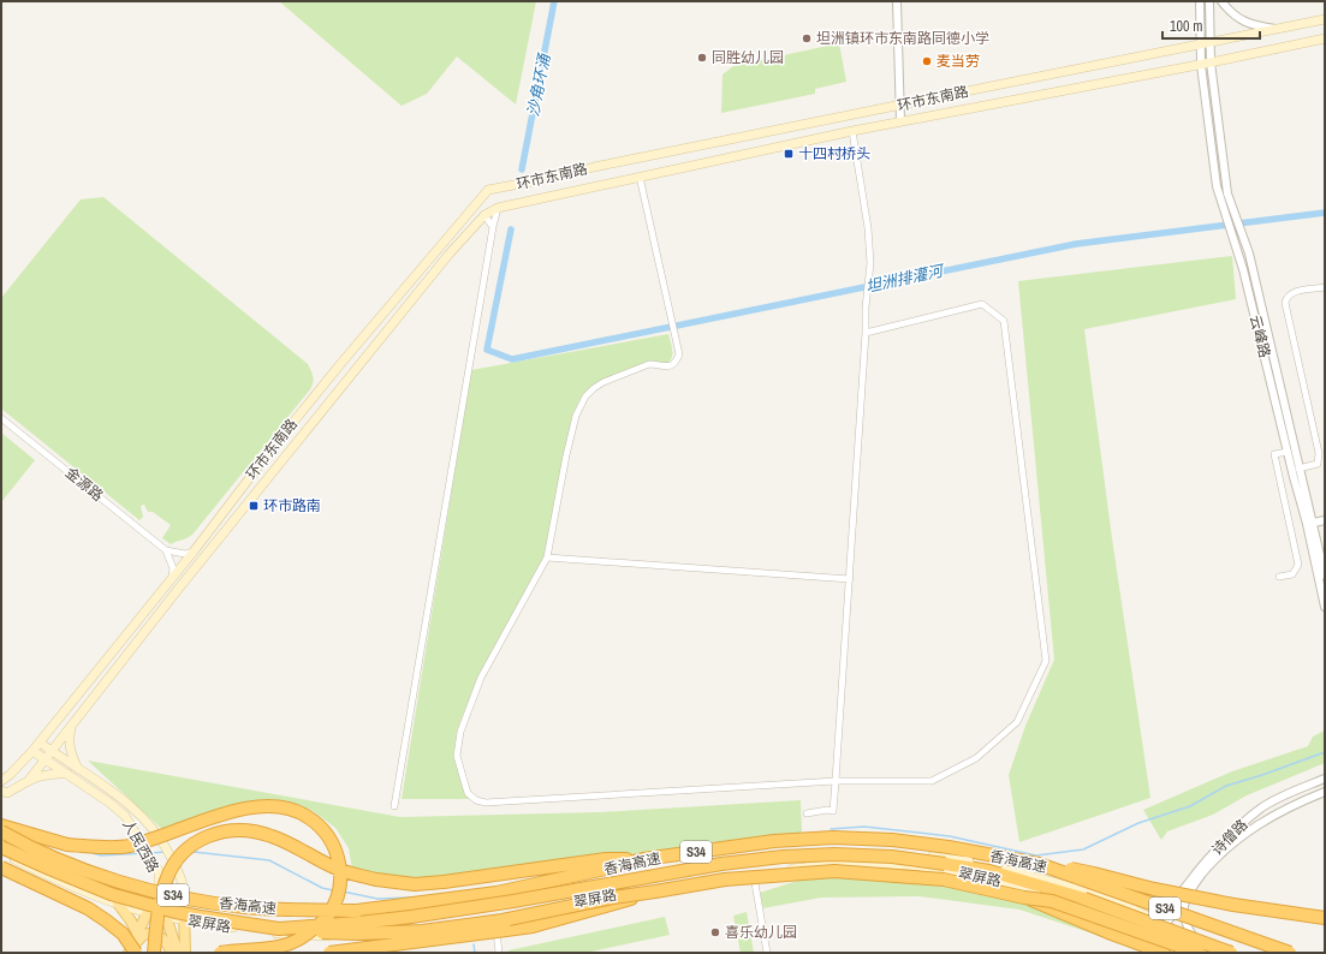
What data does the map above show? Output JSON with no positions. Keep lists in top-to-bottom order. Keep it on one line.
{"streets":{"highway":["S34","香海高速"],"main road":["环市东南路","人民西路","翠屏路"],"street":["云峰路","金源路","诗僧路"]},"crossings":[["环市东南路","云峰路"],["环市东南路","人民西路"],["诗僧路","翠屏路"],["人民西路","翠屏路"]],"water":["沙角环涌","坦洲排灌河"],"places":{"other":["坦洲镇环市东南路同德小学","同胜幼儿园","麦当劳","喜乐幼儿园"],"transit":["十四村桥头","环市路南"]},"scale_bar":"100 m"}
